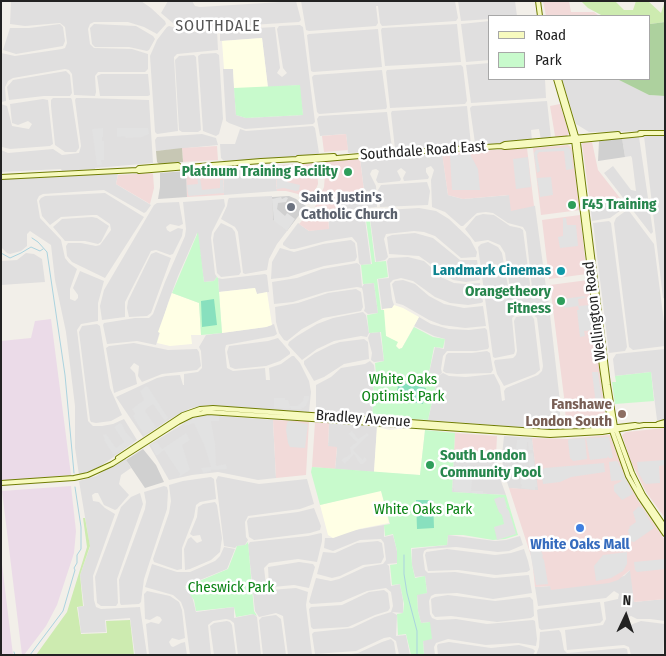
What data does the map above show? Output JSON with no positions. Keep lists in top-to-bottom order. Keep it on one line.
{"streets":{"main road":["Southdale Road East","Wellington Road","Bradley Avenue"]},"crossings":[["Southdale Road East","Wellington Road"],["Wellington Road","Bradley Avenue"]],"districts":["SOUTHDALE"],"parks":["White Oaks Optimist Park","White Oaks Park","Cheswick Park"],"places":["Platinum Training Facility","F45 Training","Saint Justin's Catholic Church","Landmark Cinemas","Orangetheory Fitness","Fanshawe London South","South London Community Pool","White Oaks Mall"],"legend":["Road","Park"],"north":"top"}
